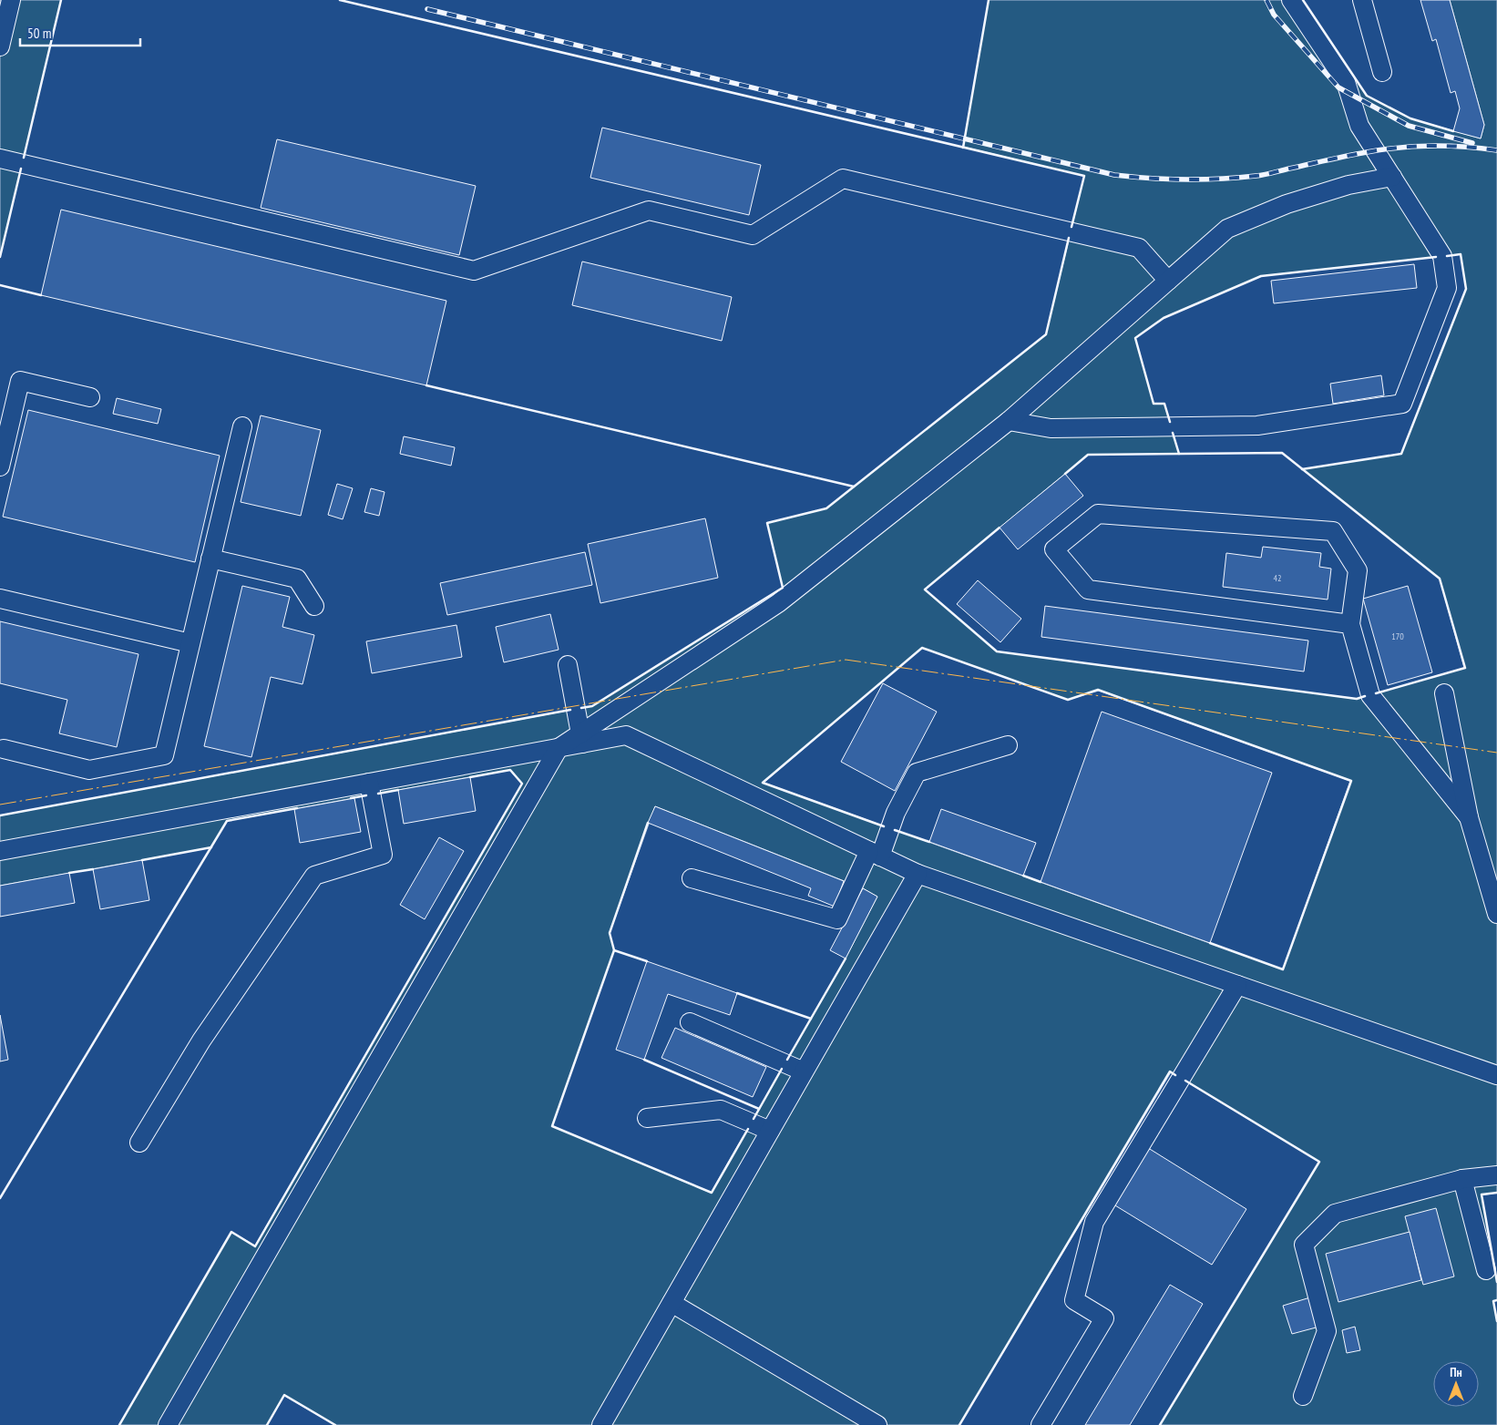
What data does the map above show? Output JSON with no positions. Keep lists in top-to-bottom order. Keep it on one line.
{"house_numbers":["42","170"],"scale_bar":"50 m","north":"top"}
